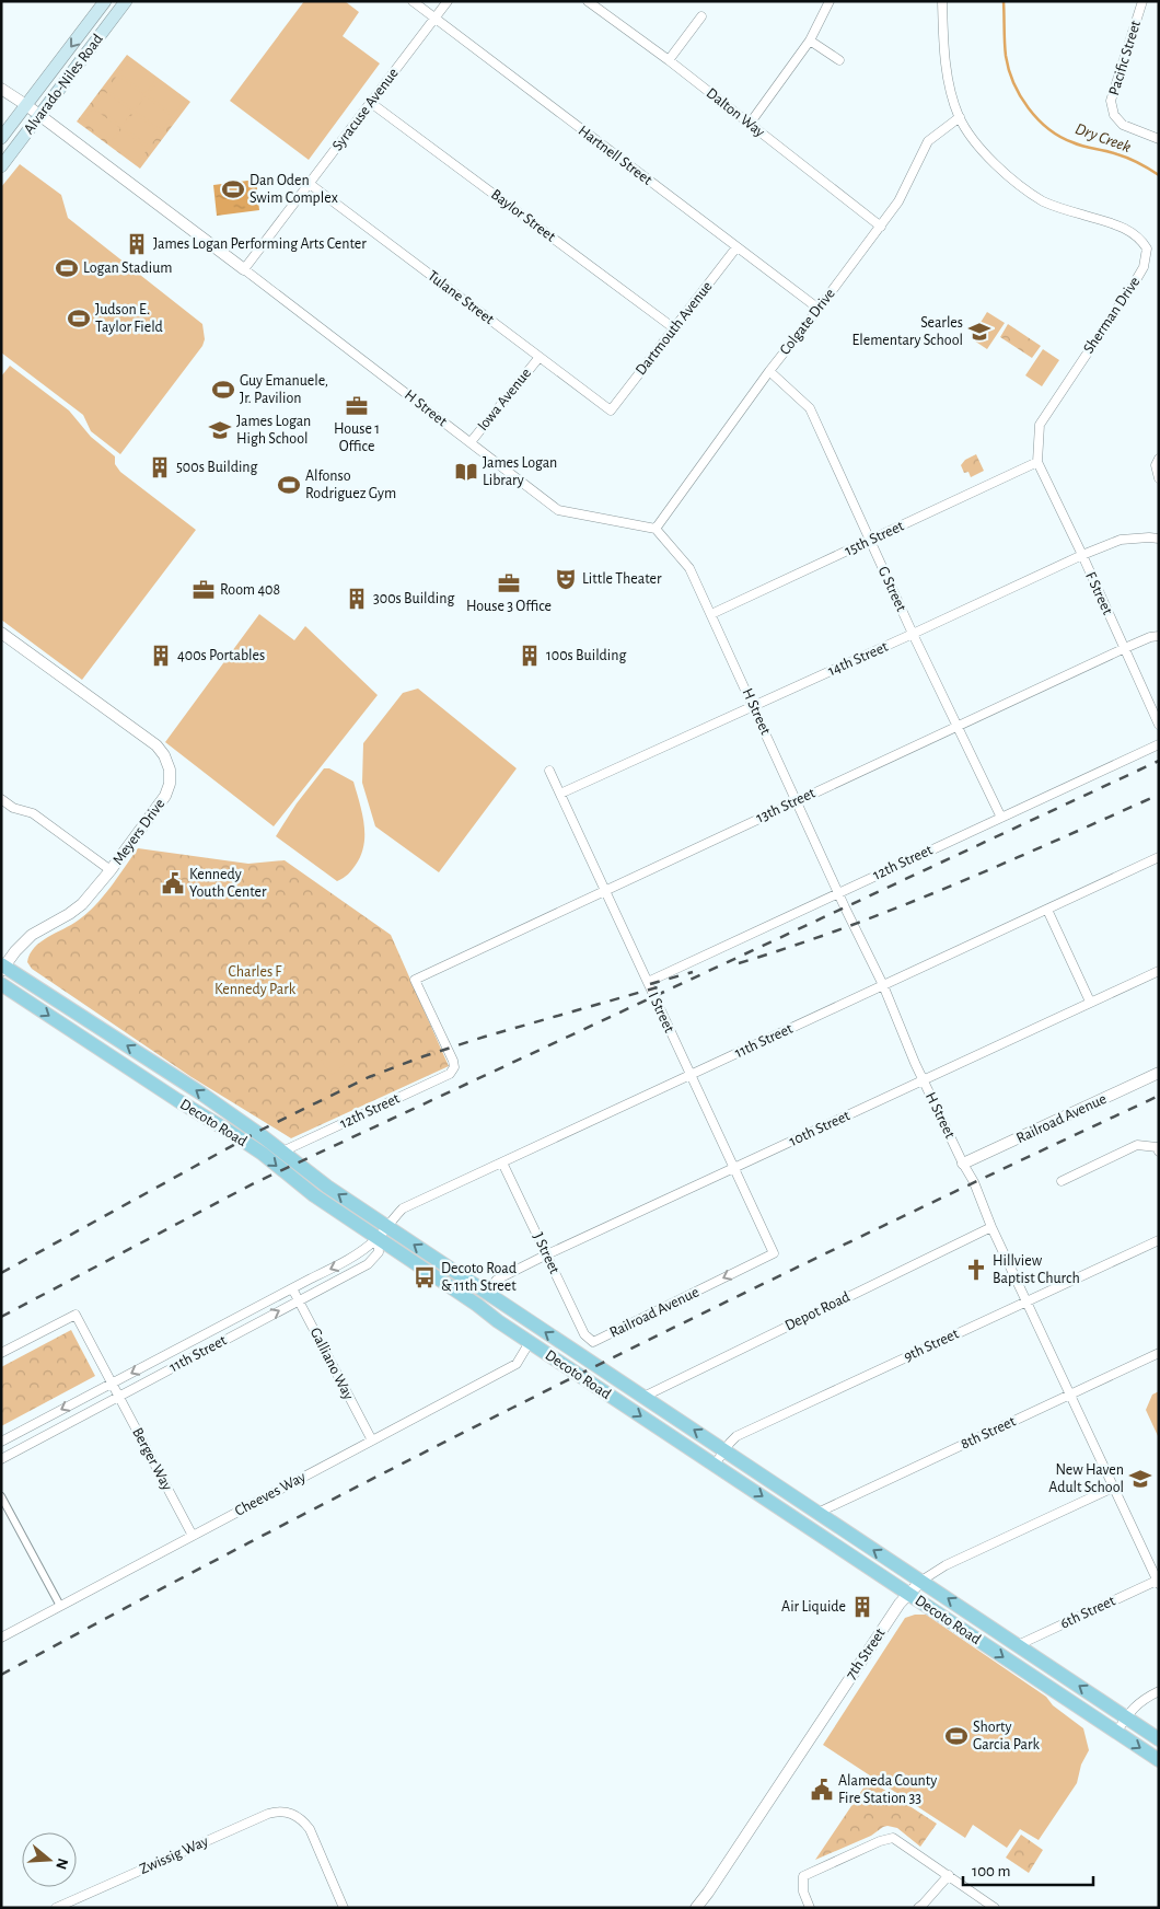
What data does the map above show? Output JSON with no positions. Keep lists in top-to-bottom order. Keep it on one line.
{"streets":{"main road":["Alvarado-Niles Road","Decoto Road"],"street":["Pacific Street","Syracuse Avenue","Dalton Way","Hartnell Street","Baylor Street","Tulane Street","Sherman Drive","Colgate Drive","Dartmouth Avenue","Iowa Avenue","H Street","15th Street","G Street","F Street","14th Street","13th Street","Meyers Drive","12th Street","I Street","11th Street","Railroad Avenue","10th Street","J Street","Depot Road","9th Street","Galliano Way","8th Street","Berger Way","Cheeves Way","6th Street","7th Street","Zwissig Way"]},"crossings":[["Alvarado-Niles Road","H Street"],["Syracuse Avenue","Hartnell Street"],["Syracuse Avenue","Baylor Street"],["Syracuse Avenue","Tulane Street"],["Syracuse Avenue","H Street"],["Dalton Way","Colgate Drive"],["Hartnell Street","Colgate Drive"],["Hartnell Street","Dartmouth Avenue"],["Baylor Street","Dartmouth Avenue"],["Tulane Street","Dartmouth Avenue"],["Tulane Street","Iowa Avenue"],["Sherman Drive","Colgate Drive"],["Sherman Drive","15th Street"],["Sherman Drive","F Street"],["Colgate Drive","H Street"],["Colgate Drive","G Street"],["Iowa Avenue","H Street"],["H Street","15th Street"],["H Street","14th Street"],["H Street","13th Street"],["H Street","12th Street"],["H Street","11th Street"],["H Street","Railroad Avenue"],["H Street","10th Street"],["H Street","Depot Road"],["H Street","9th Street"],["H Street","8th Street"],["H Street","6th Street"],["H Street","7th Street"],["15th Street","G Street"],["15th Street","F Street"],["G Street","14th Street"],["G Street","13th Street"],["G Street","12th Street"],["F Street","14th Street"],["F Street","13th Street"],["14th Street","I Street"],["13th Street","12th Street"],["13th Street","I Street"],["Meyers Drive","Decoto Road"],["12th Street","I Street"],["12th Street","Decoto Road"],["I Street","11th Street"],["I Street","Railroad Avenue"],["I Street","10th Street"],["11th Street","Decoto Road"],["11th Street","J Street"],["11th Street","Galliano Way"],["11th Street","Berger Way"],["Railroad Avenue","J Street"],["Decoto Road","10th Street"],["Decoto Road","Depot Road"],["Decoto Road","9th Street"],["Decoto Road","8th Street"],["Decoto Road","Cheeves Way"],["Decoto Road","6th Street"],["Decoto Road","7th Street"],["10th Street","J Street"],["Galliano Way","Cheeves Way"],["Berger Way","Cheeves Way"]],"one_way":["Railroad Avenue"],"water":["Dry Creek"],"parks":["Charles F Kennedy Park"],"places":{"sports":["Dan Oden Swim Complex","Logan Stadium","Judson E. Taylor Field","Guy Emanuele, Jr. Pavilion","Alfonso Rodriguez Gym","Shorty Garcia Park"],"building":["James Logan Performing Arts Center","500s Building","300s Building","400s Portables","100s Building","Air Liquide"],"school or university":["Searles Elementary School","James Logan High School","New Haven Adult School"],"office":["House 1 Office","House 3 Office","Room 408"],"library":["James Logan Library"],"theatre":["Little Theater"],"public building":["Kennedy Youth Center","Alameda County Fire Station 33"],"church":["Hillview Baptist Church"],"bus stop":["Decoto Road & 11th Street"]},"scale_bar":"100 m","north":"right"}
